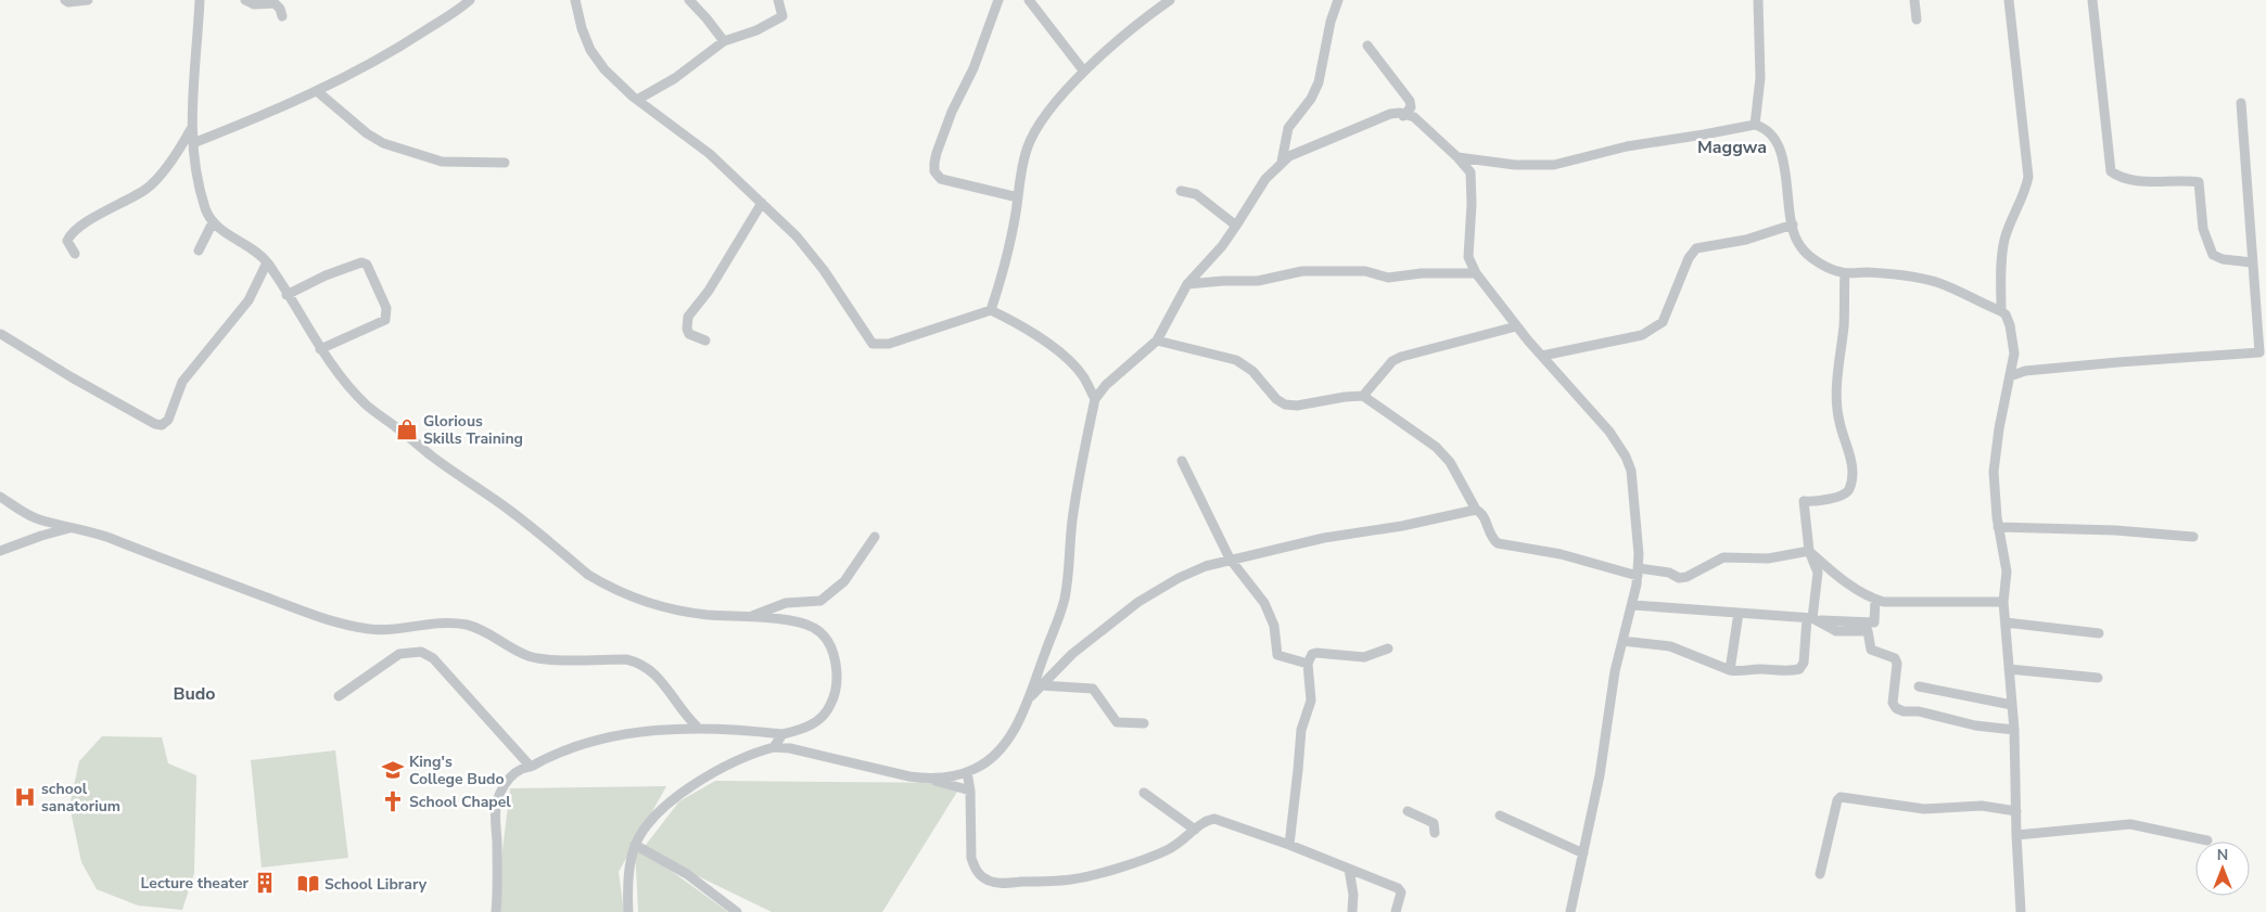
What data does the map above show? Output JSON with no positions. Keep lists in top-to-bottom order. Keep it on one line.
{"districts":["Maggwa","Budo"],"places":{"shop":["Glorious Skills Training"],"school or university":["King's College Budo"],"hospital":["school sanatorium"],"church":["School Chapel"],"building":["Lecture theater"],"library":["School Library"]},"north":"top"}
